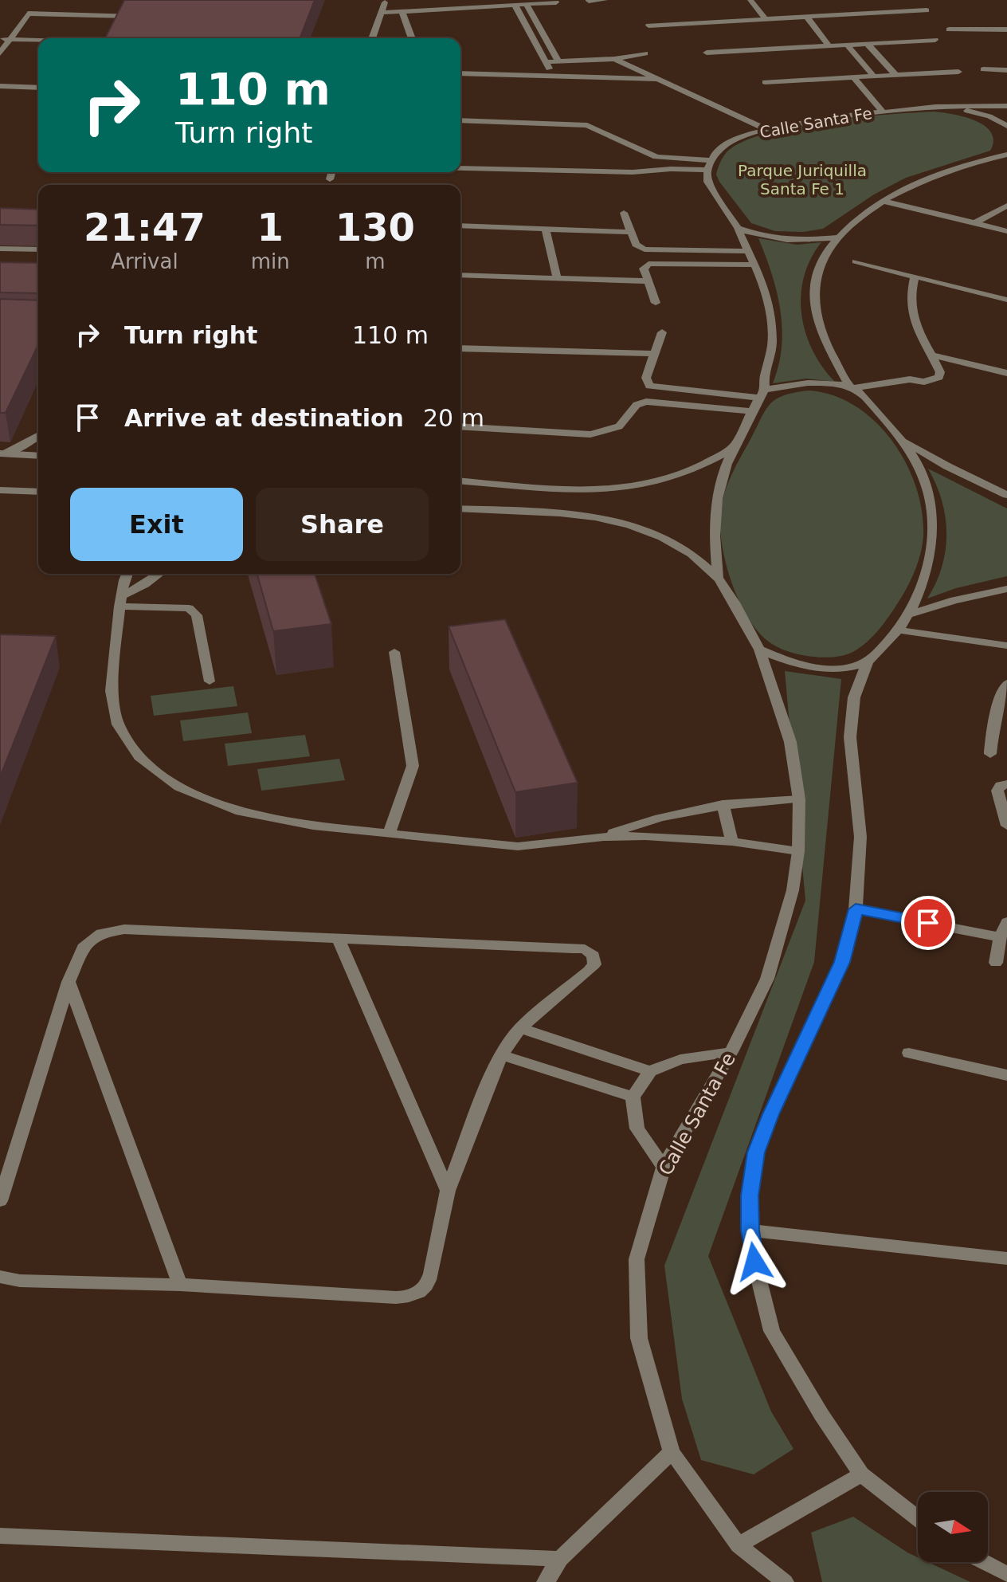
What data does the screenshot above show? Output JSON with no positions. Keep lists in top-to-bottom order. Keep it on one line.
{"streets":{"street":["Calle Santa Fe"]},"parks":["Parque Juriquilla Santa Fe 1"],"north":"right","page":{"turn":["110 m","Turn right"],"eta":["21:47","Arrival","1","min","130","m"],"list":[{"name":"Turn right","value":"110 m"},{"name":"Arrive at destination","value":"20 m"}],"buttons":["Exit","Share"]}}
